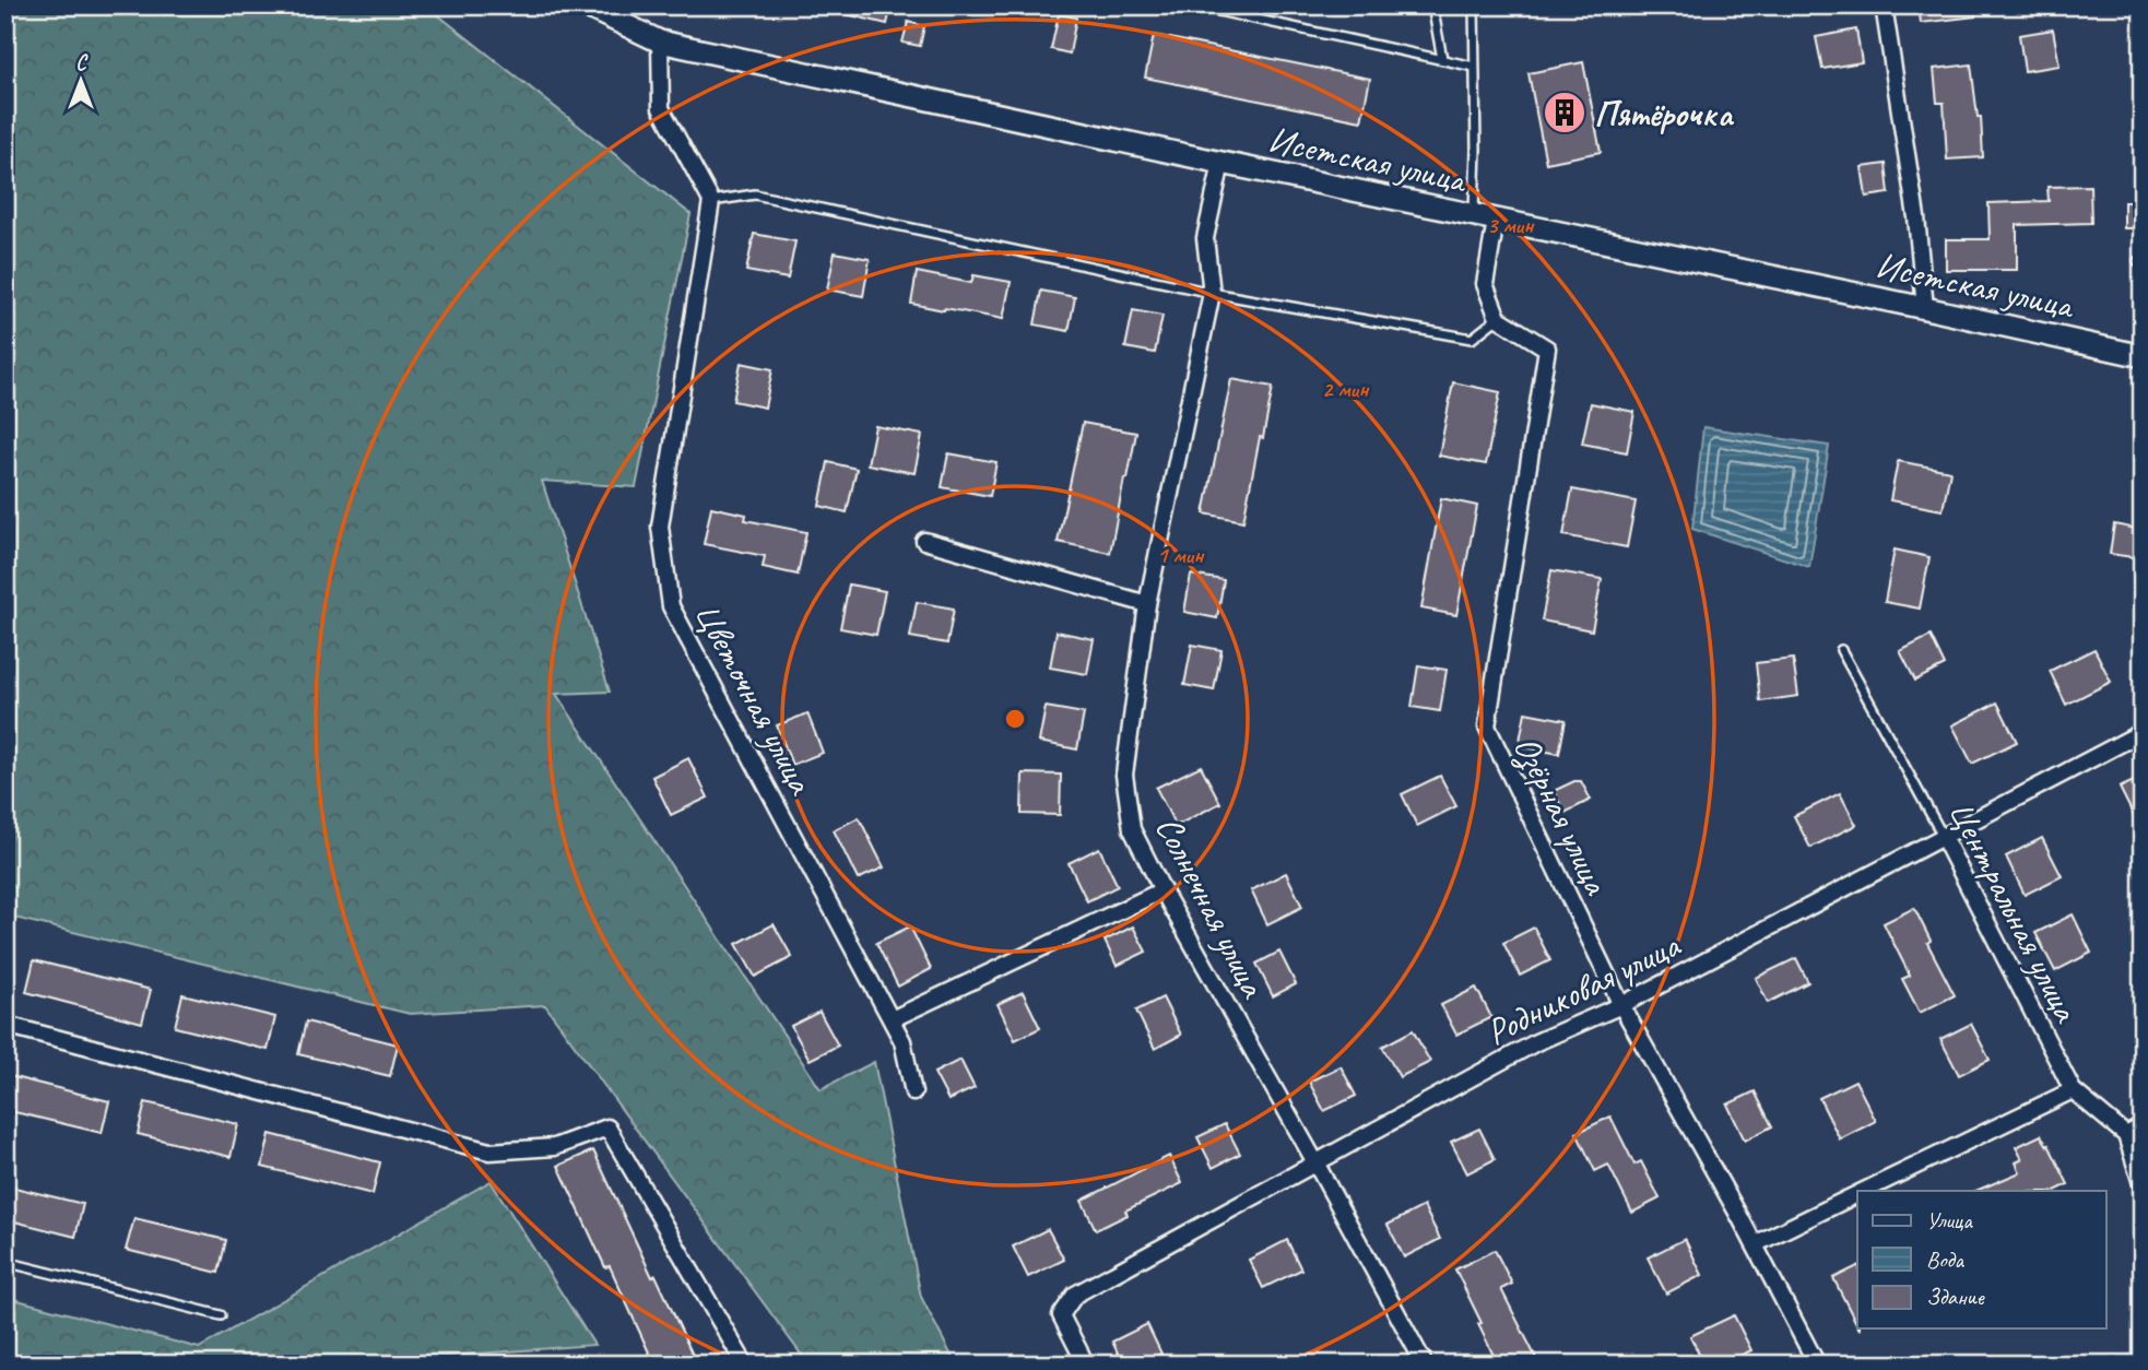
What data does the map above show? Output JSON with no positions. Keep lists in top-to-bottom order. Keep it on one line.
{"streets":{"main road":["Исетская улица"],"street":["Цветочная улица","Озёрная улица","Солнечная улица","Центральная улица","Родниковая улица"]},"crossings":[["Исетская улица","Солнечная улица"],["Озёрная улица","Родниковая улица"],["Солнечная улица","Родниковая улица"],["Центральная улица","Родниковая улица"]],"places":{"building":["Пятёрочка"]},"legend":["Улица","Вода","Здание"],"north":"top","rings":["3 мин","2 мин","1 мин"]}
